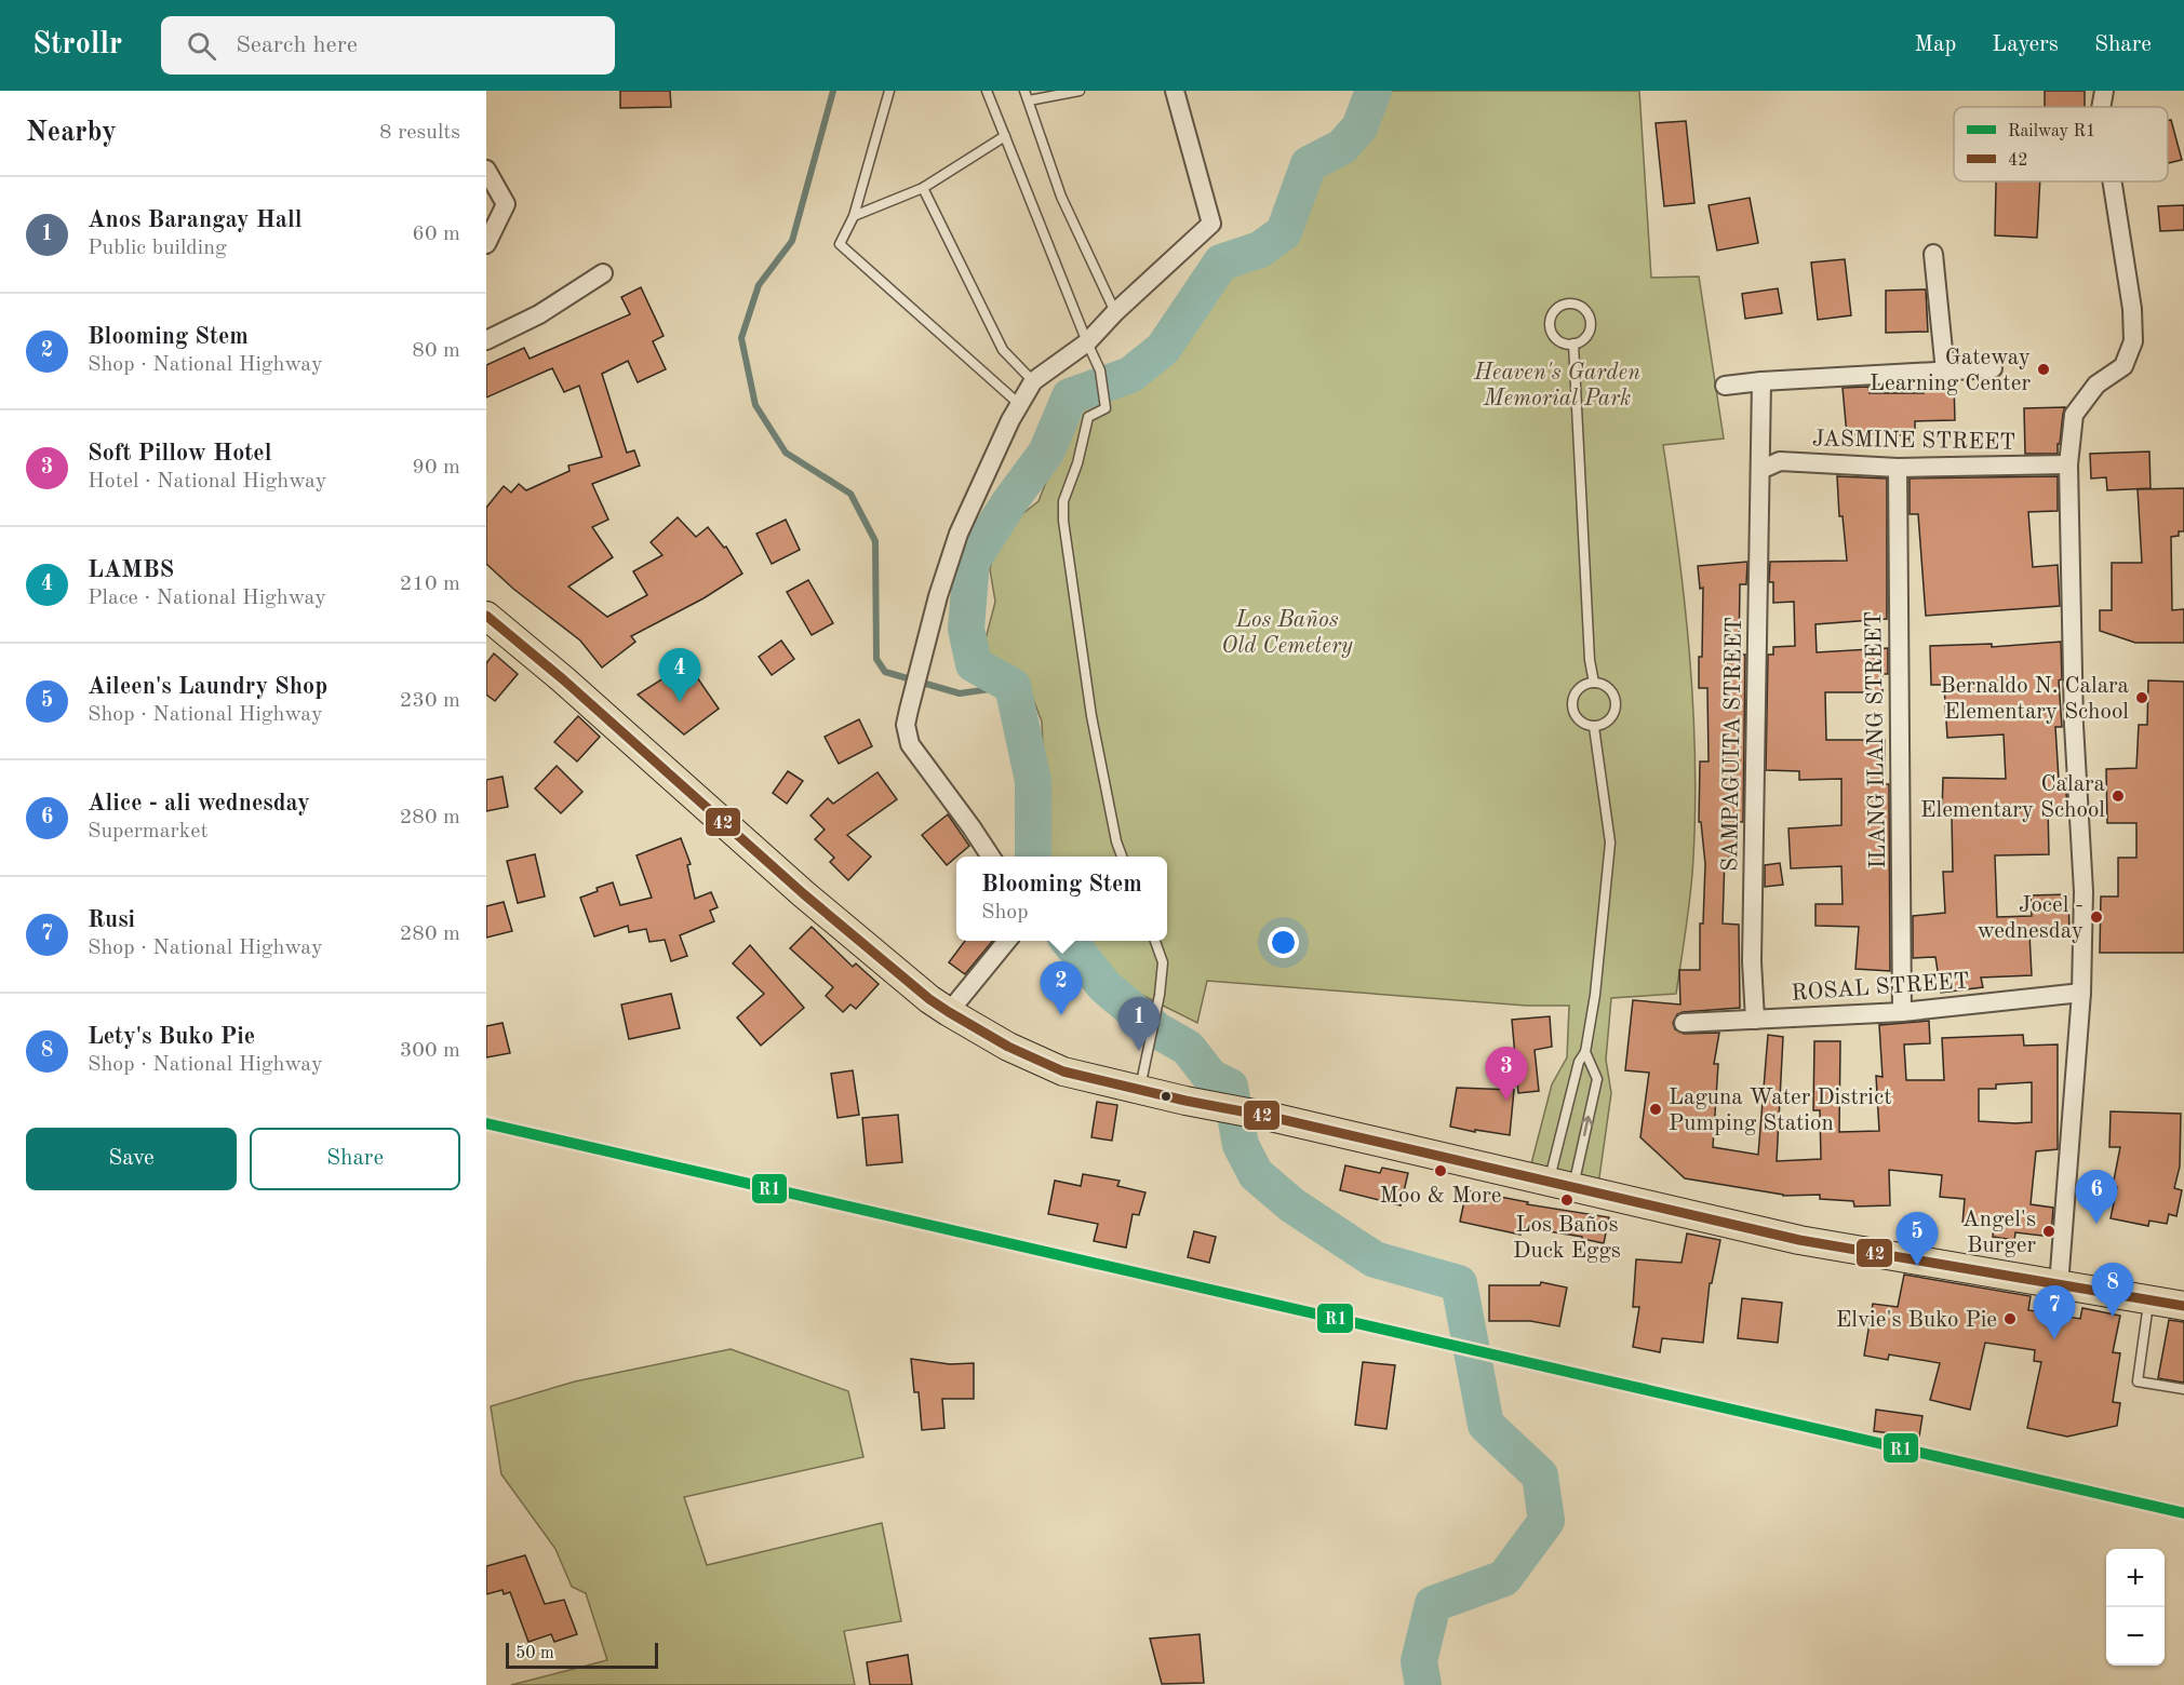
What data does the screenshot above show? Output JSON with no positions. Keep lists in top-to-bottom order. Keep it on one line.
{"streets":{"street":["JASMINE STREET","ILANG ILANG STREET","SAMPAGUITA STREET","ROSAL STREET"]},"crossings":[["JASMINE STREET","ILANG ILANG STREET"],["JASMINE STREET","SAMPAGUITA STREET"],["ILANG ILANG STREET","ROSAL STREET"],["SAMPAGUITA STREET","ROSAL STREET"]],"parks":["Heaven's Garden Memorial Park","Los Baños Old Cemetery"],"places":["Gateway Learning Center","Bernaldo N. Calara Elementary School","Calara Elementary School","Jocel - wednesday","Laguna Water District Pumping Station","Moo & More","Los Baños Duck Eggs","Angel's Burger","Elvie's Buko Pie"],"lines":["transit line 42","rail line R1"],"legend":["Railway R1","42"],"scale_bar":"50 m","page":{"header":"Strollr","search":"Search here","nav":["Map","Layers","Share"],"heading":["Nearby","8 results"],"list":[{"mark":"1","name":"Anos Barangay Hall","note":"Public building","value":"60 m"},{"mark":"2","name":"Blooming Stem","note":"Shop · National Highway","value":"80 m"},{"mark":"3","name":"Soft Pillow Hotel","note":"Hotel · National Highway","value":"90 m"},{"mark":"4","name":"LAMBS","note":"Place · National Highway","value":"210 m"},{"mark":"5","name":"Aileen's Laundry Shop","note":"Shop · National Highway","value":"230 m"},{"mark":"6","name":"Alice - ali wednesday","note":"Supermarket","value":"280 m"},{"mark":"7","name":"Rusi","note":"Shop · National Highway","value":"280 m"},{"mark":"8","name":"Lety's Buko Pie","note":"Shop · National Highway","value":"300 m"}],"pins":["4","2","1","3","6","5","8","7"],"popup":["Blooming Stem","Shop"],"buttons":["Save","Share"],"map_buttons":["+","−"],"scale":"50 m"}}
